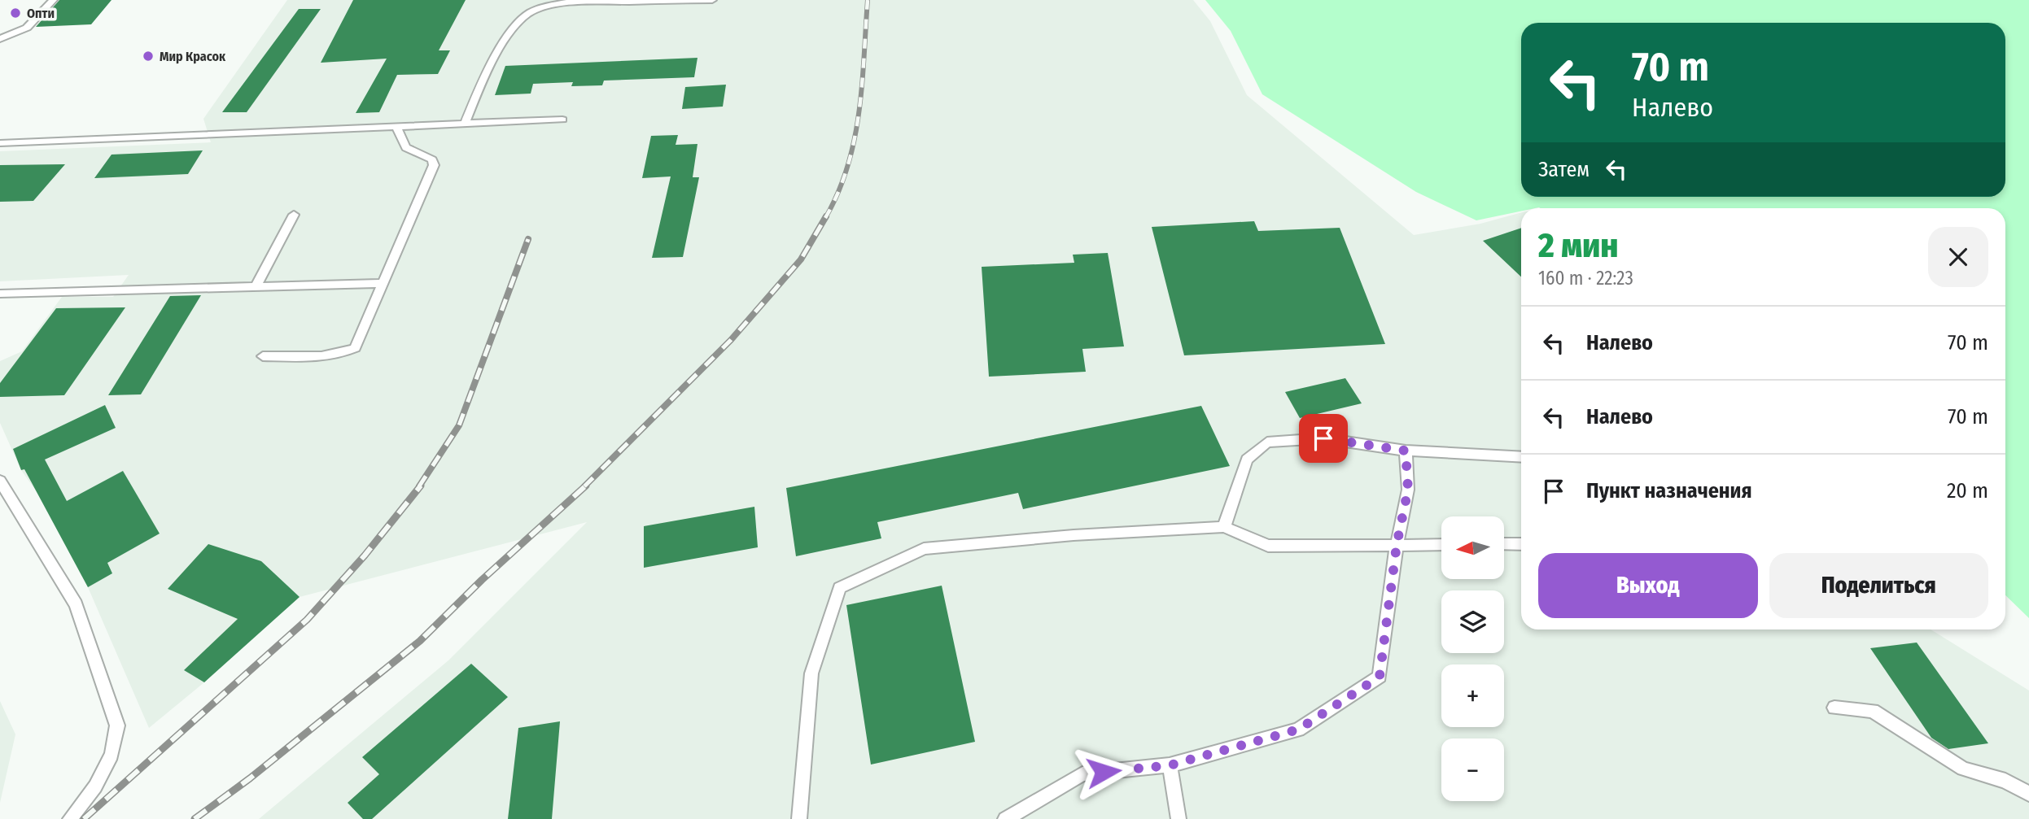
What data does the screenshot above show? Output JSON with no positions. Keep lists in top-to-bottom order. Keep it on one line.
{"places":["Опти","Мир Красок"],"north":"left","page":{"turn":["70 m","Налево"],"then":"Затем","heading":["2 мин","160 m · 22:23"],"list":[{"name":"Налево","value":"70 m"},{"name":"Налево","value":"70 m"},{"name":"Пункт назначения","value":"20 m"}],"map_buttons":["+","−"],"buttons":["Выход","Поделиться"]}}
